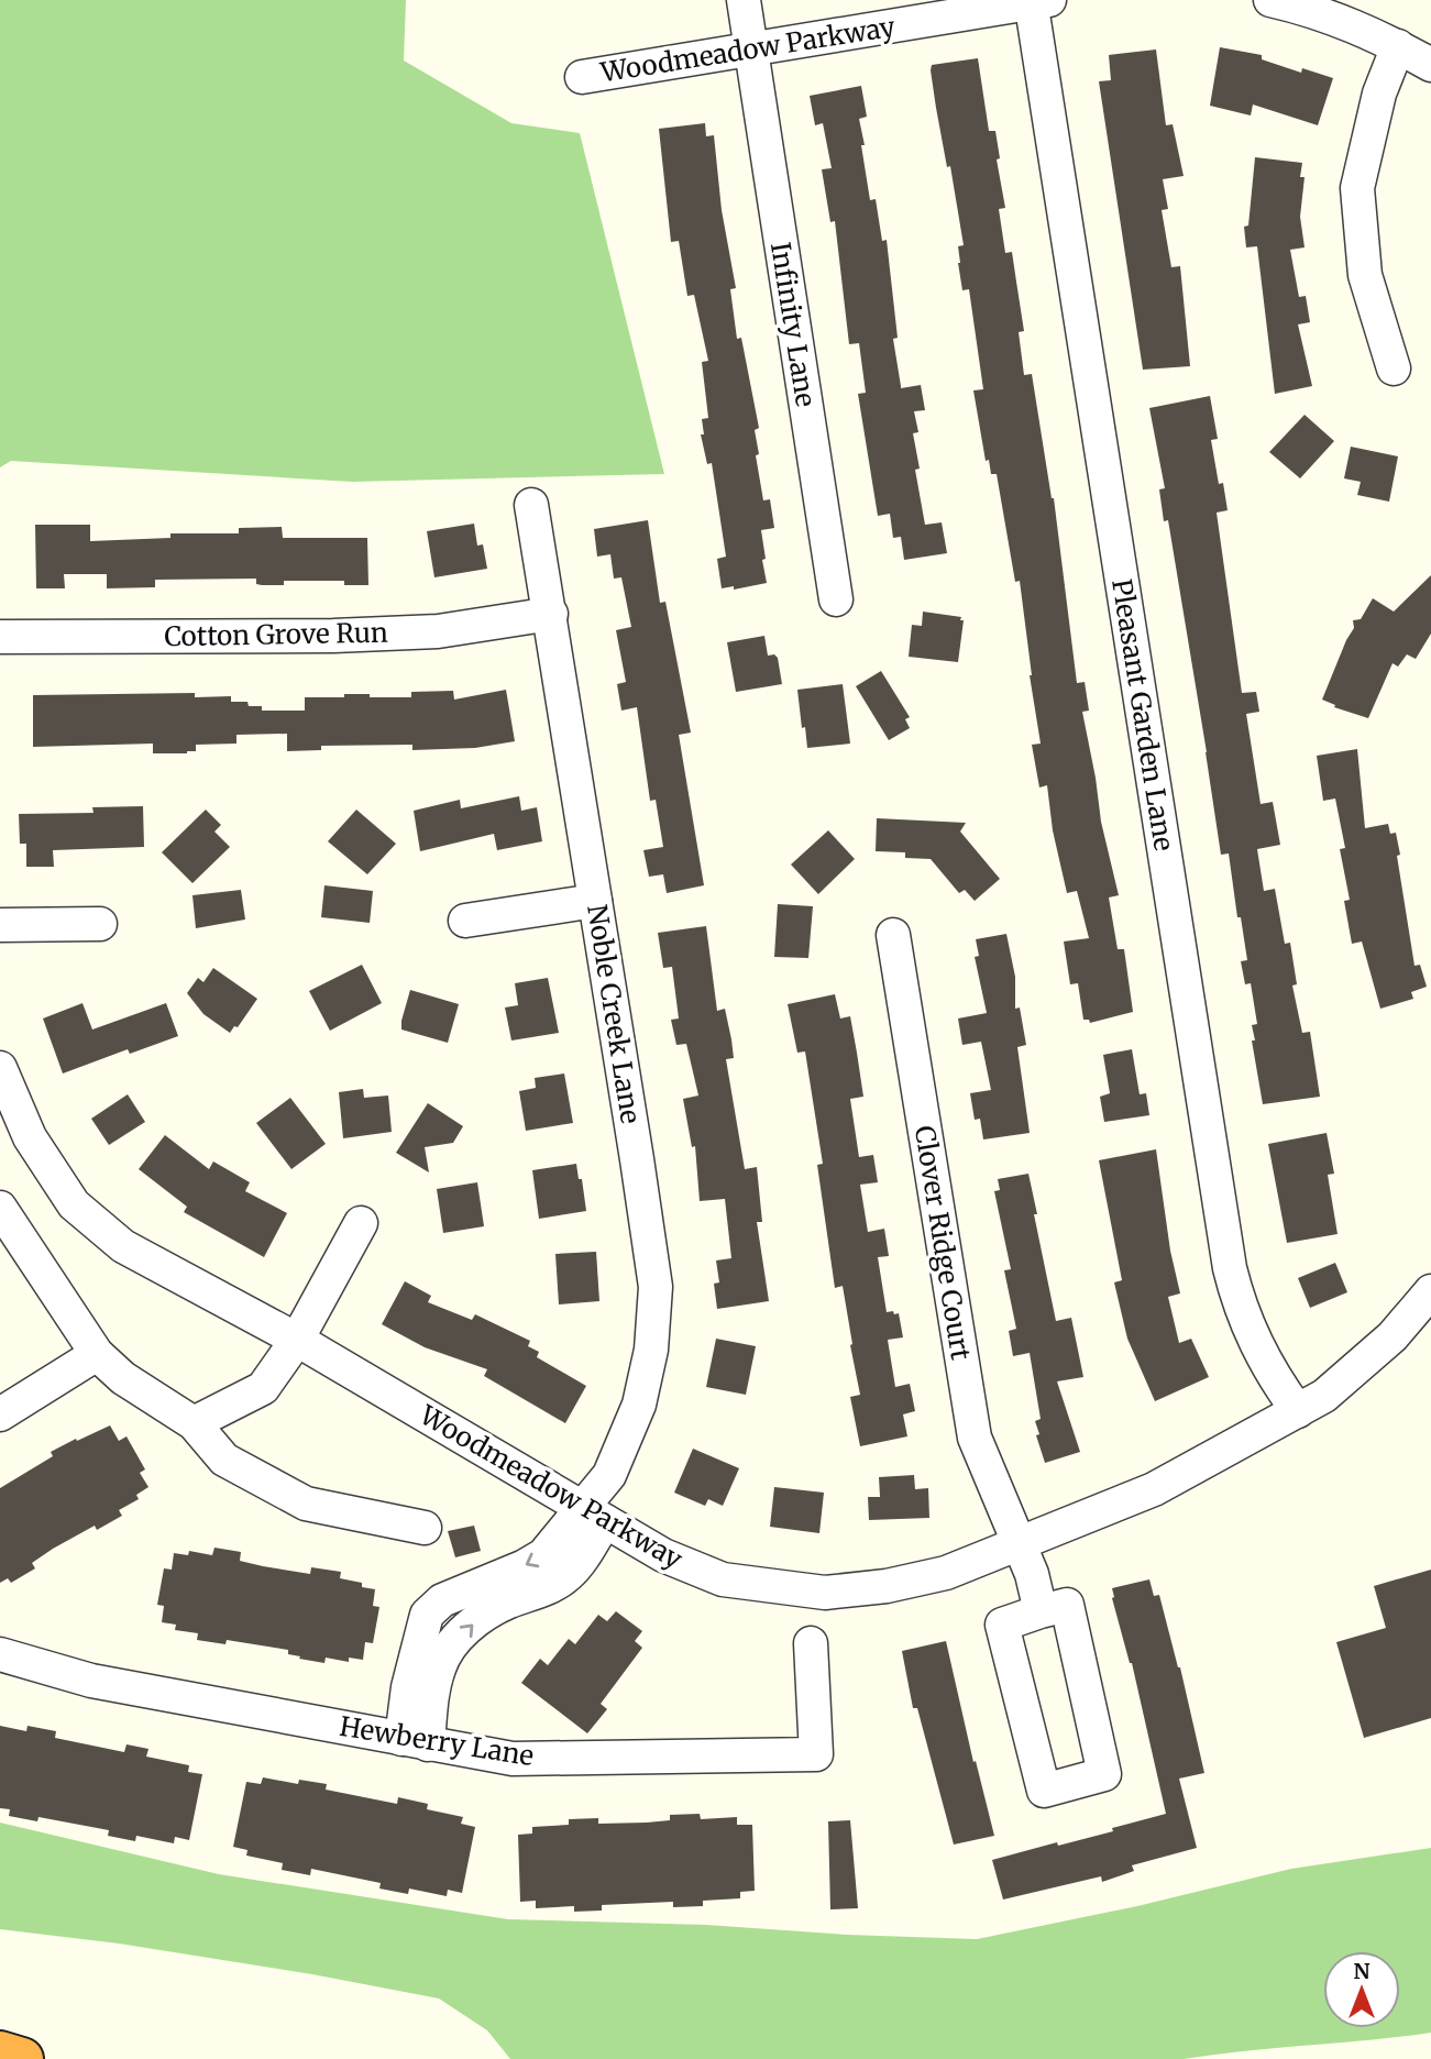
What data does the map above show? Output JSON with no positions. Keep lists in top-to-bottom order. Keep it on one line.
{"streets":{"street":["Woodmeadow Parkway","Infinity Lane","Cotton Grove Run","Pleasant Garden Lane","Noble Creek Lane","Clover Ridge Court","Hewberry Lane"]},"crossings":[["Woodmeadow Parkway","Infinity Lane"],["Woodmeadow Parkway","Pleasant Garden Lane"],["Woodmeadow Parkway","Noble Creek Lane"],["Woodmeadow Parkway","Clover Ridge Court"],["Cotton Grove Run","Noble Creek Lane"],["Noble Creek Lane","Hewberry Lane"]],"north":"top"}
